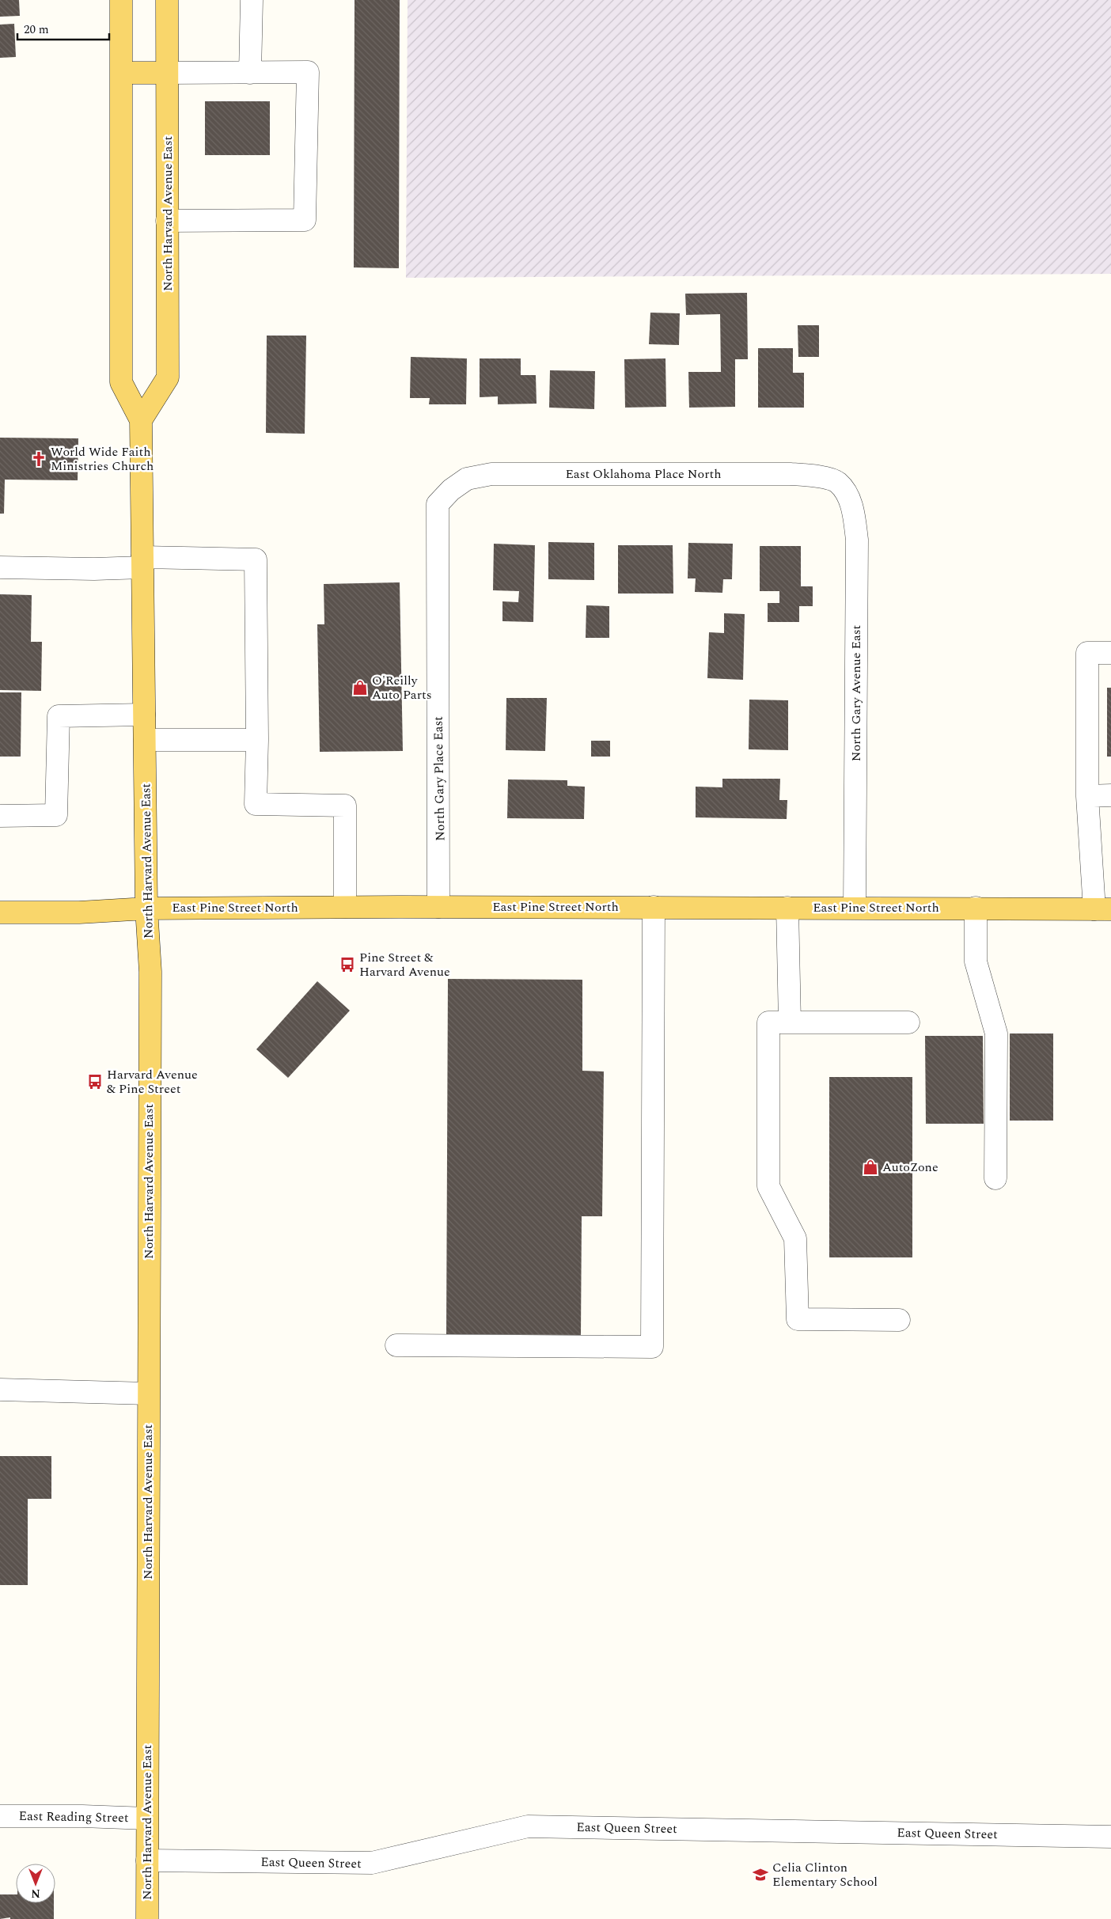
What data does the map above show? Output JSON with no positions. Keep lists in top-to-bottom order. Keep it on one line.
{"streets":{"main road":["North Harvard Avenue East","East Pine Street North"],"street":["East Oklahoma Place North","North Gary Avenue East","North Gary Place East","East Reading Street","East Queen Street"]},"crossings":[["North Harvard Avenue East","East Pine Street North"],["North Harvard Avenue East","East Reading Street"],["North Harvard Avenue East","East Queen Street"],["East Oklahoma Place North","North Gary Avenue East"],["East Oklahoma Place North","North Gary Place East"],["North Gary Avenue East","East Pine Street North"],["North Gary Place East","East Pine Street North"]],"places":{"church":["World Wide Faith Ministries Church"],"shop":["O'Reilly Auto Parts","AutoZone"],"bus stop":["Pine Street & Harvard Avenue","Harvard Avenue & Pine Street"],"school or university":["Celia Clinton Elementary School"]},"scale_bar":"20 m","north":"bottom"}
